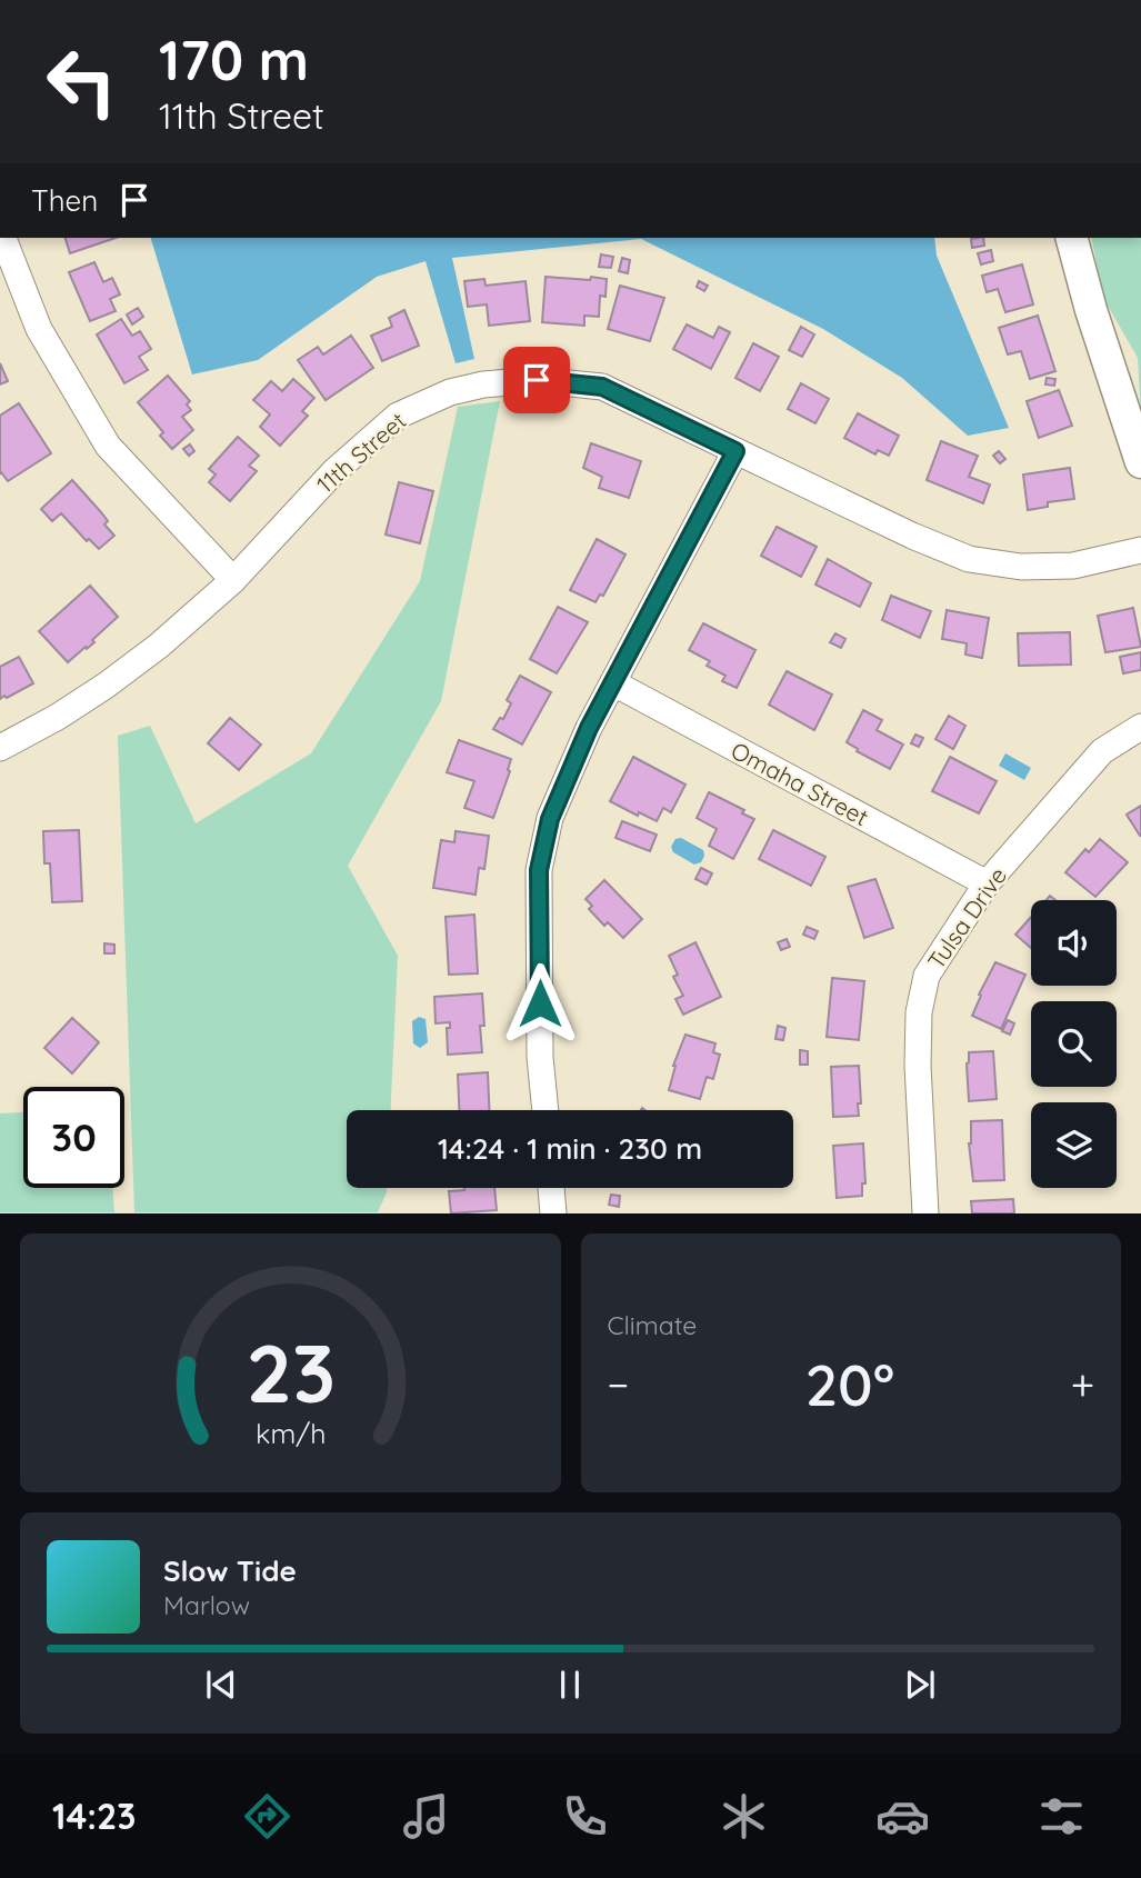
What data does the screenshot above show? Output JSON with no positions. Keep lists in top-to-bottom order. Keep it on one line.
{"streets":{"street":["11th Street","Omaha Street","Tulsa Drive"]},"crossings":[["Omaha Street","Tulsa Drive"]],"page":{"turn":["170 m","11th Street"],"then":"Then","limit":"30","trip":"14:24 · 1 min · 230 m","tile":"Climate","heat":["−","20°","+"],"song":["Slow Tide","Marlow"],"tabs":"14:23","gauge":["23","km/h"]}}
